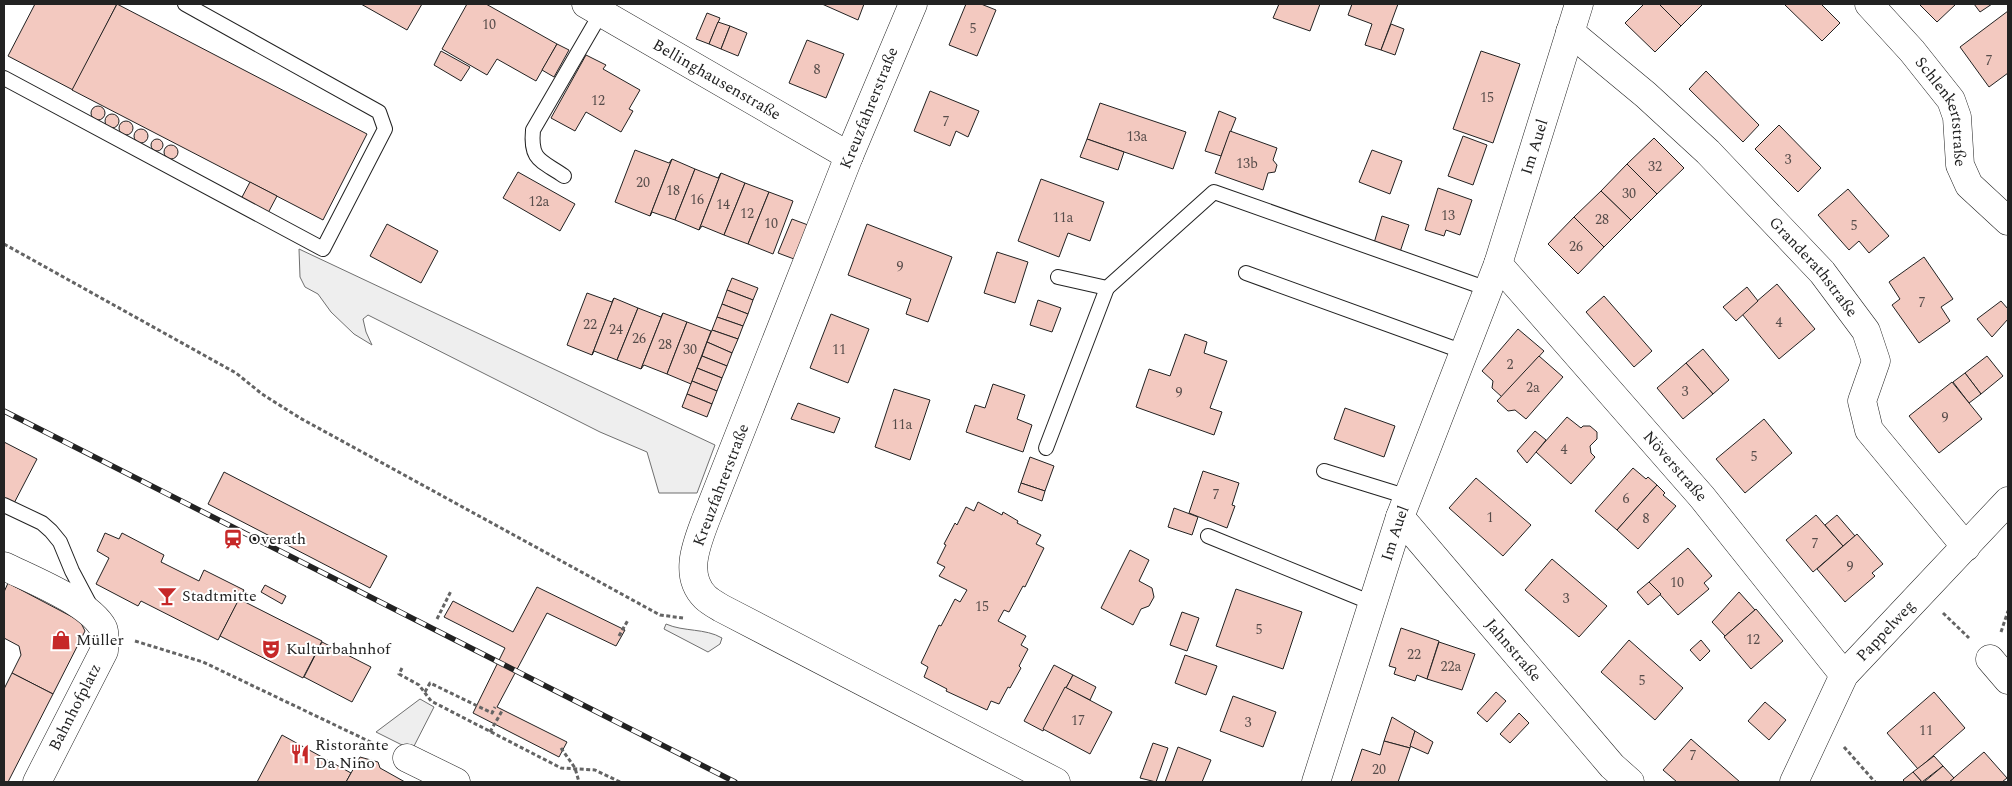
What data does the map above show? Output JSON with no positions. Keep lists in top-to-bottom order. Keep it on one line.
{"streets":{"street":["Bellinghausenstraße","Kreuzfahrerstraße","Schlenkertstraße","Im Auel","Granderathstraße","Növerstraße","Pappelweg","Jahnstraße","Bahnhofplatz"]},"crossings":[["Bellinghausenstraße","Kreuzfahrerstraße"],["Im Auel","Granderathstraße"],["Im Auel","Növerstraße"],["Im Auel","Jahnstraße"],["Granderathstraße","Pappelweg"],["Növerstraße","Pappelweg"]],"places":{"station":["Overath"],"bar":["Stadtmitte"],"shop":["Müller"],"theatre":["Kulturbahnhof"],"restaurant":["Ristorante Da Nino"]},"house_numbers":["10","5","7","8","15","12","7","13a","3","13b","32","20","18","30","16","12a","14","12","13","11a","28","10","5","26","9","7","4","22","24","26","28","30","11","2","2a","3","9","9","11a","4","5","7","6","1","8","7","9","10","3","15","5","12","22","22a","5","17","3","11","7","20"]}
